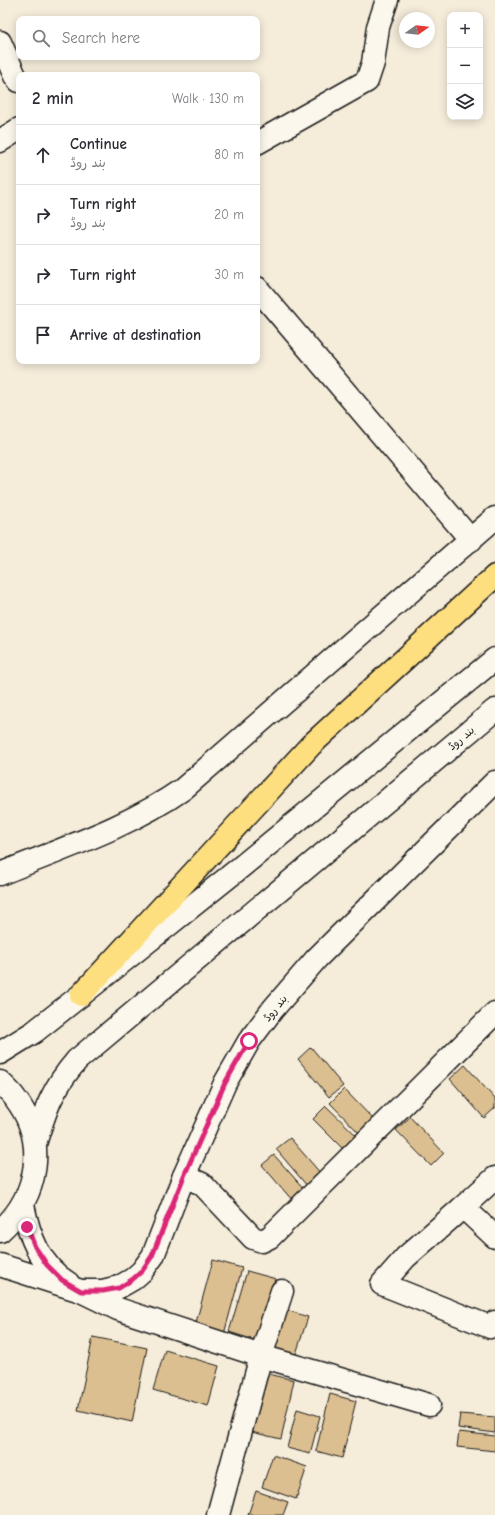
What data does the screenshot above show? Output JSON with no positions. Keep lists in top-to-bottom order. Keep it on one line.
{"streets":{"main road":["بند روڈ"]},"north":"right","page":{"map_buttons":["+","−"],"search":"Search here","heading":["2 min","Walk · 130 m"],"list":[["Continue","بند روڈ","80 m"],["Turn right","بند روڈ","20 m"],["Turn right","30 m"],"Arrive at destination"]}}
